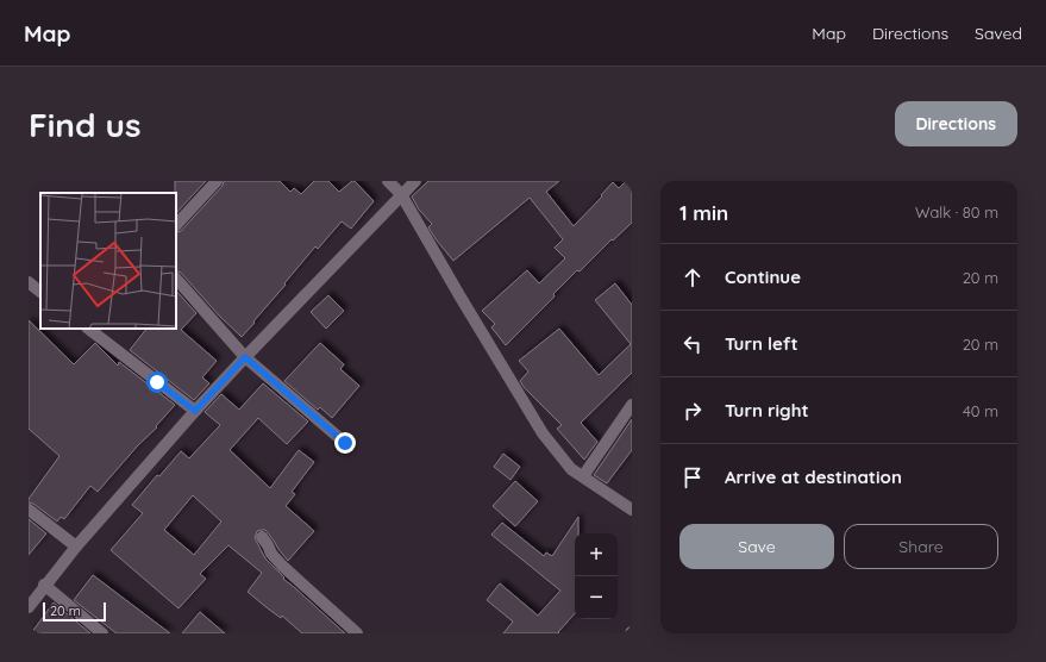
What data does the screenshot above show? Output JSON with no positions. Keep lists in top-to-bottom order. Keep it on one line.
{"scale_bar":"20 m","page":{"header":"Map","nav":["Map","Directions","Saved"],"buttons":["Directions",["Save","Share"]],"title":"Find us","heading":["1 min","Walk · 80 m"],"list":[["Continue","20 m"],["Turn left","20 m"],["Turn right","40 m"],"Arrive at destination"],"map_buttons":["+","−"],"scale":"20 m"}}
